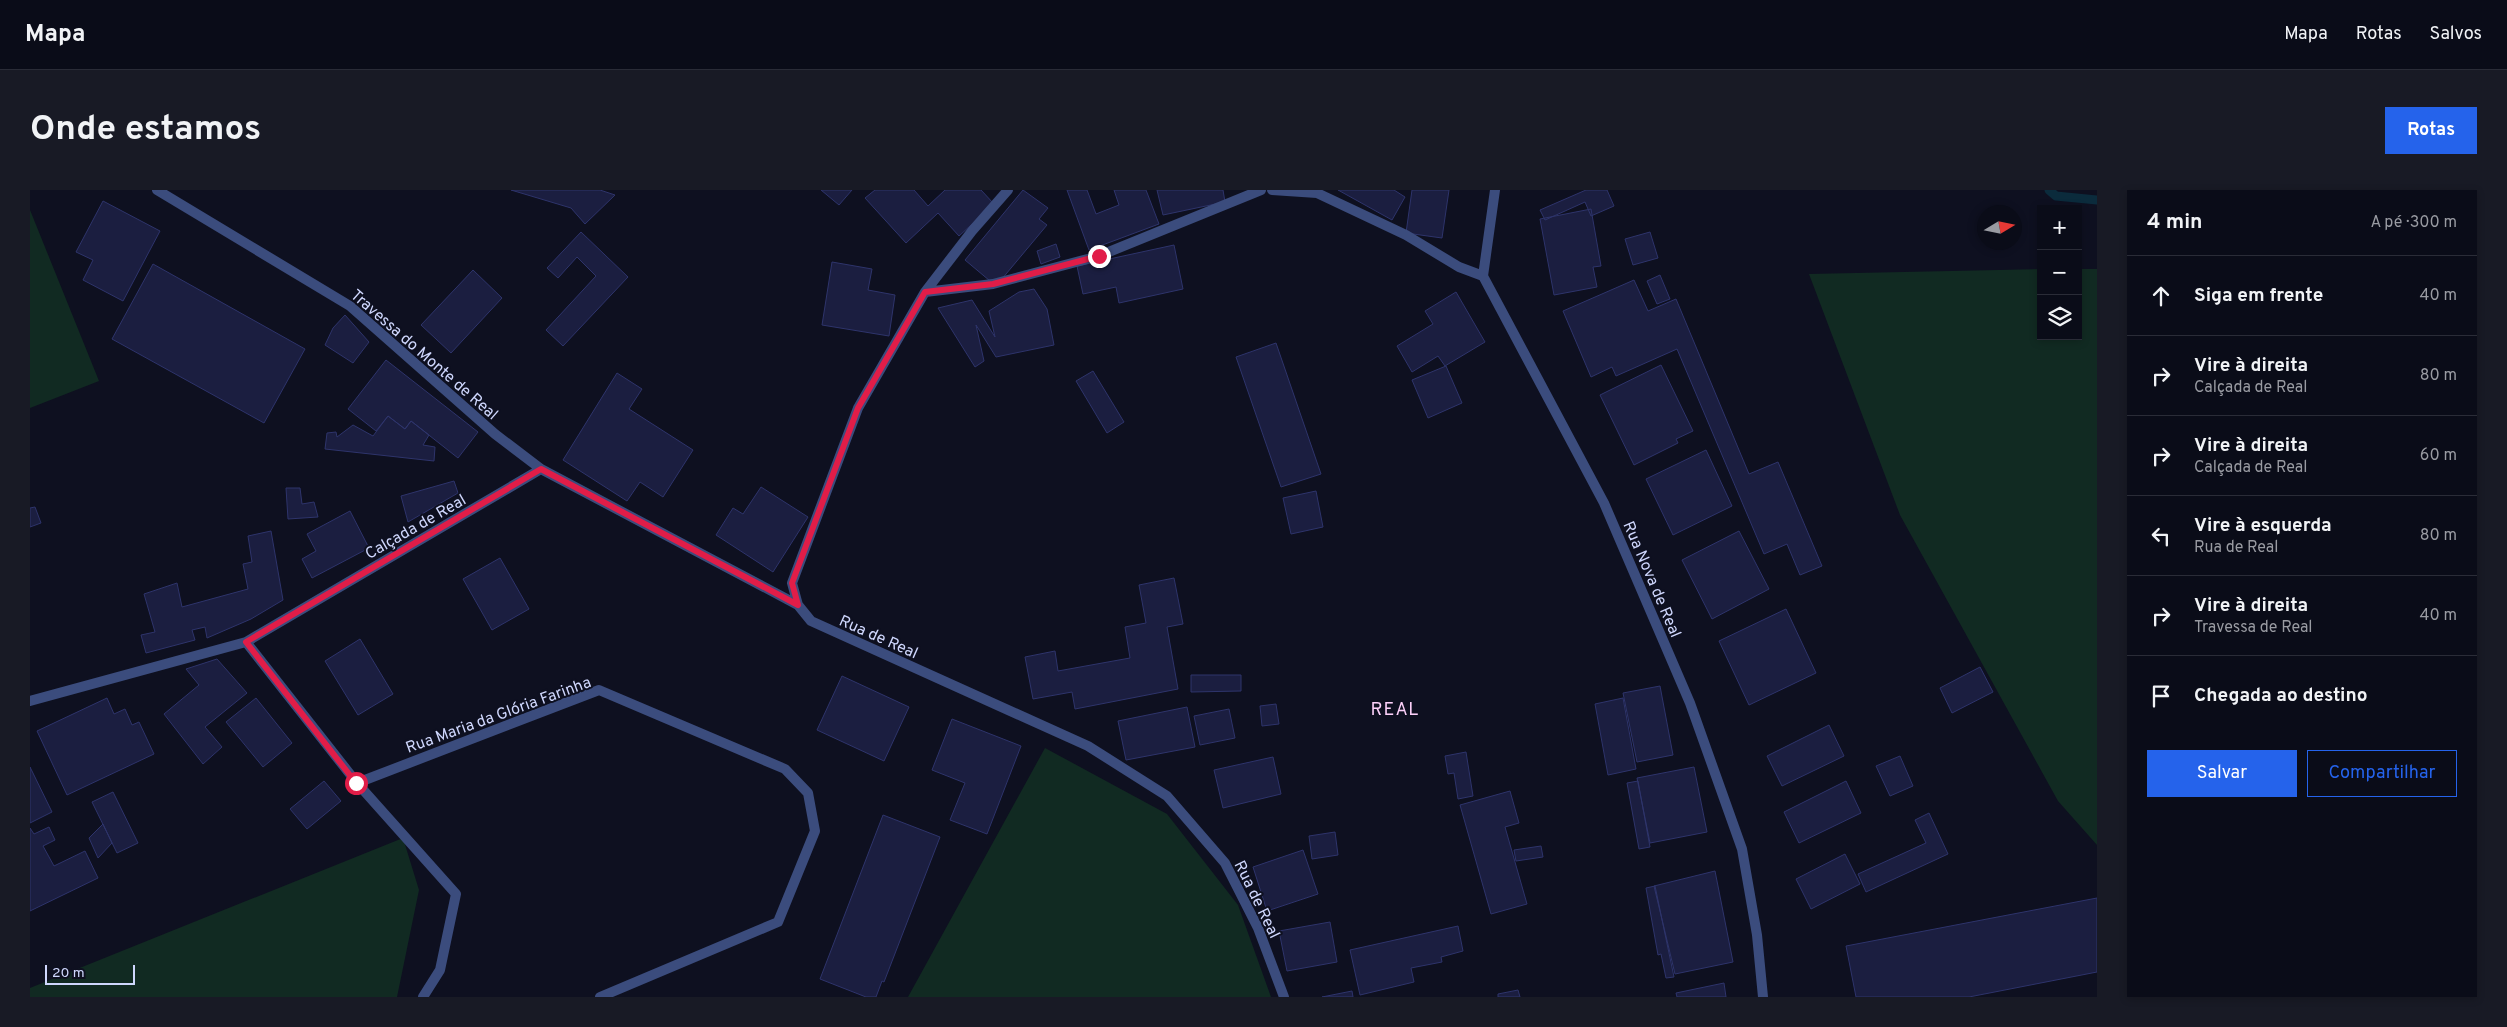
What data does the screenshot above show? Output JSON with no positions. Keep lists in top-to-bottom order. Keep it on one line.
{"streets":{"street":["Travessa do Monte de Real","Calçada de Real","Rua Nova de Real","Rua de Real","Rua Maria da Glória Farinha"]},"crossings":[["Travessa do Monte de Real","Calçada de Real"]],"districts":["REAL"],"scale_bar":"20 m","north":"right","page":{"header":"Mapa","nav":["Mapa","Rotas","Salvos"],"buttons":["Rotas",["Salvar","Compartilhar"]],"title":"Onde estamos","heading":["4 min","A pé · 300 m"],"map_buttons":["+","−"],"list":[["Siga em frente","40 m"],["Vire à direita","Calçada de Real","80 m"],["Vire à direita","Calçada de Real","60 m"],["Vire à esquerda","Rua de Real","80 m"],["Vire à direita","Travessa de Real","40 m"],"Chegada ao destino"],"scale":"20 m"}}
